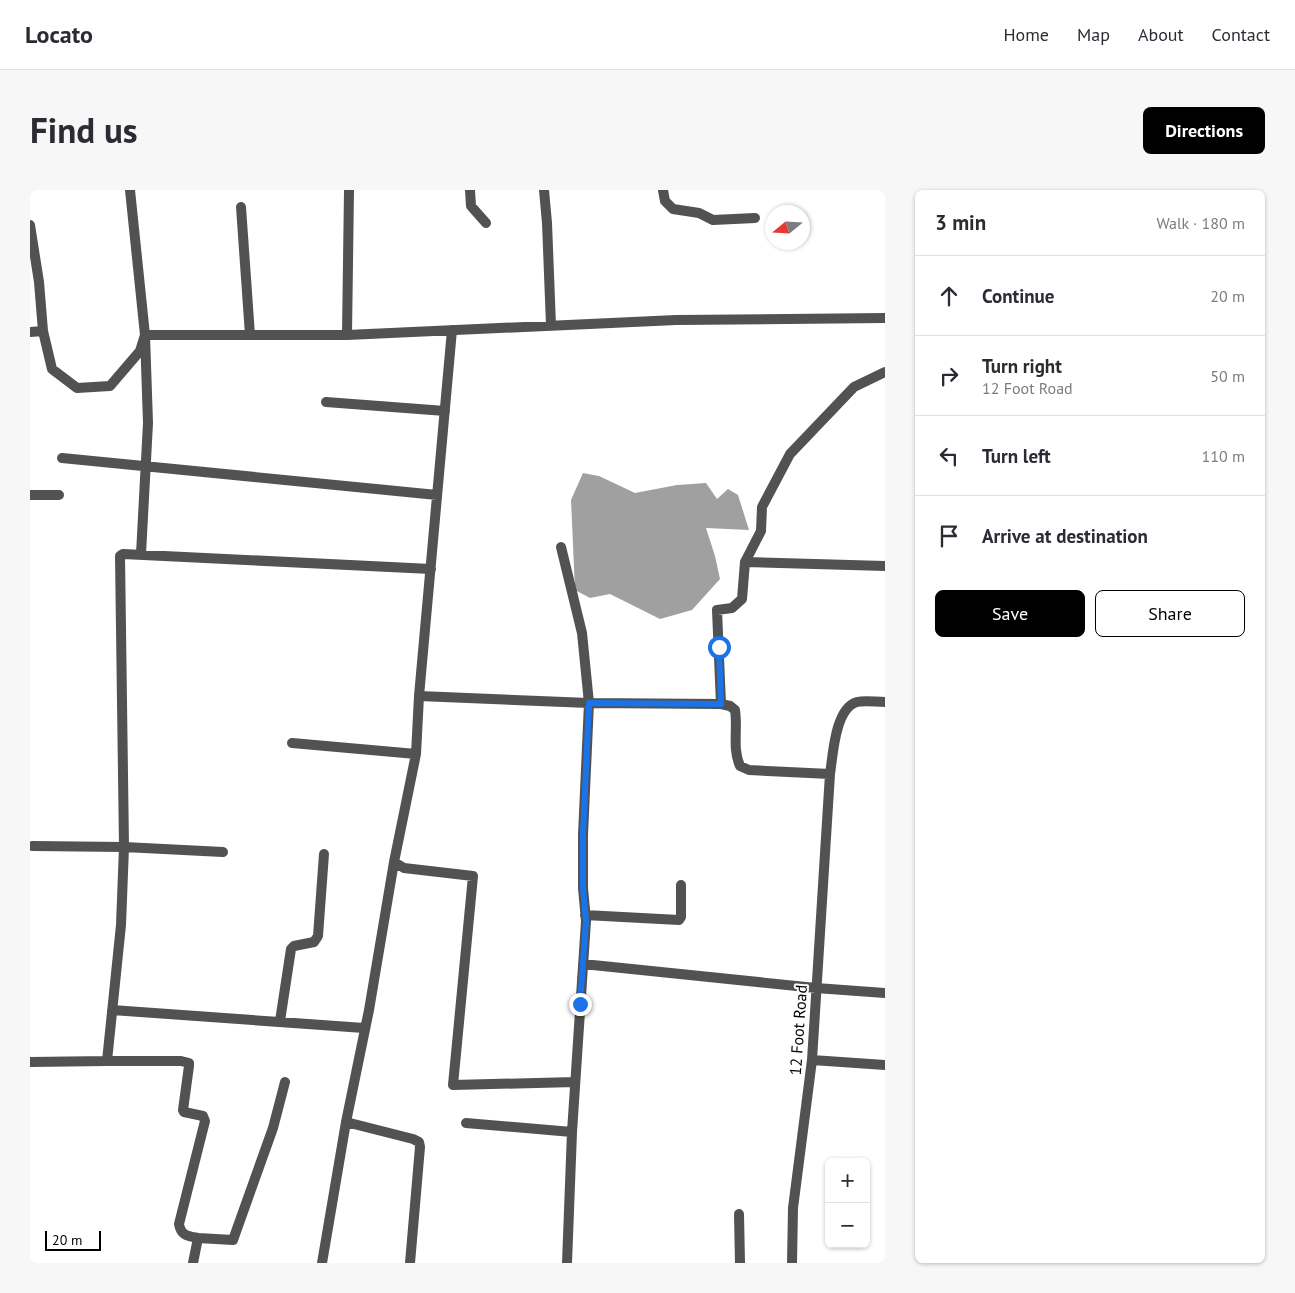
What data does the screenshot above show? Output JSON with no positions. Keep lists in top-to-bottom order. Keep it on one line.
{"streets":{"street":["12 Foot Road"]},"scale_bar":"20 m","north":"left","page":{"header":"Locato","nav":["Home","Map","About","Contact"],"title":"Find us","buttons":["Directions",["Save","Share"]],"heading":["3 min","Walk · 180 m"],"list":[["Continue","20 m"],["Turn right","12 Foot Road","50 m"],["Turn left","110 m"],"Arrive at destination"],"map_buttons":["+","−"],"scale":"20 m"}}
